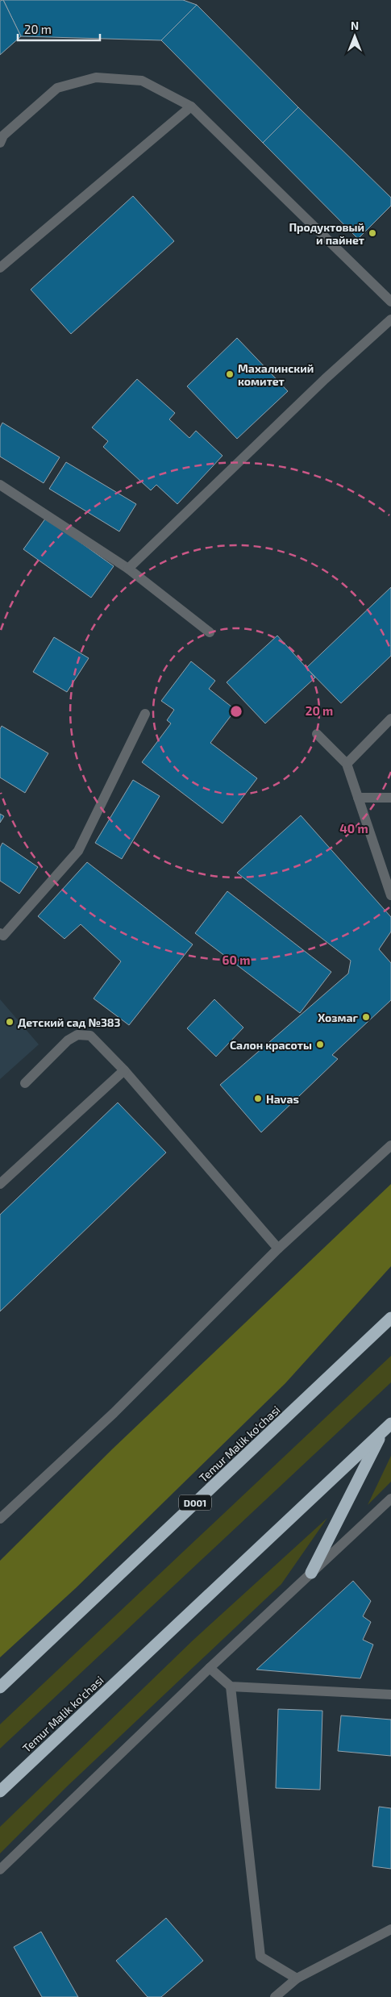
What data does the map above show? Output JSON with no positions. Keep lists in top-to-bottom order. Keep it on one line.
{"streets":{"highway":["Temur Malik ko'chasi","D001"]},"places":["Продуктовый и пайнет","Махалинский комитет","Хозмаг","Детский сад №383","Салон красоты","Havas"],"scale_bar":"20 m","north":"top","rings":["20 m","40 m","60 m"]}
